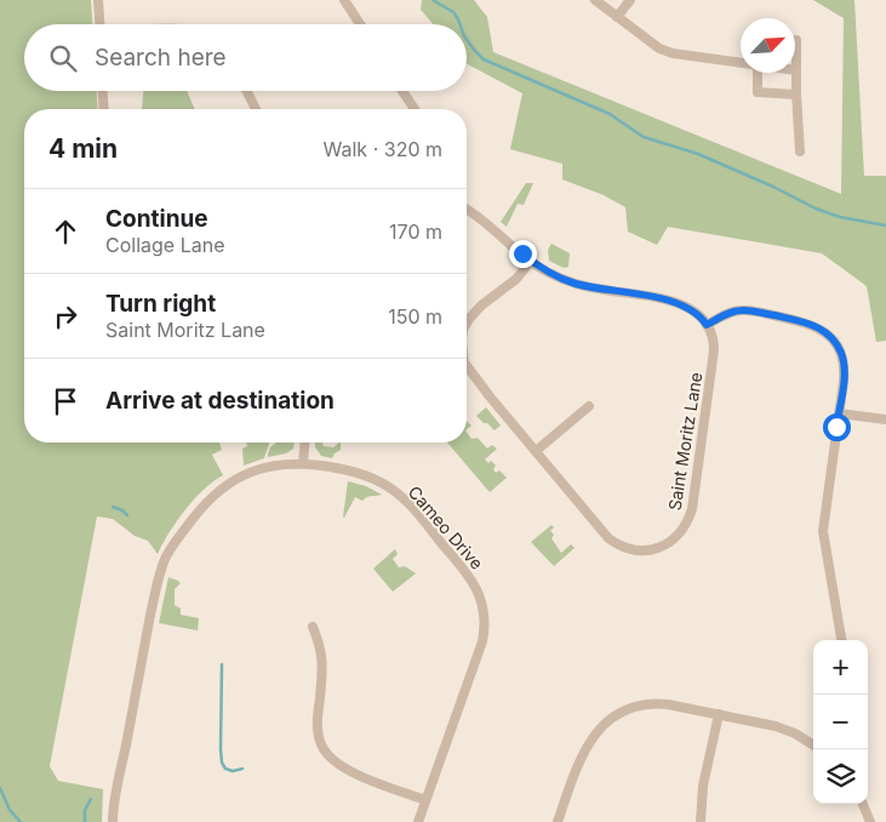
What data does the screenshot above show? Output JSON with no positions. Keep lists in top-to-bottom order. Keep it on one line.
{"streets":{"street":["Saint Moritz Lane","Cameo Drive"]},"north":"top right","page":{"search":"Search here","heading":["4 min","Walk · 320 m"],"list":[["Continue","Collage Lane","170 m"],["Turn right","Saint Moritz Lane","150 m"],"Arrive at destination"],"map_buttons":["+","−"]}}
